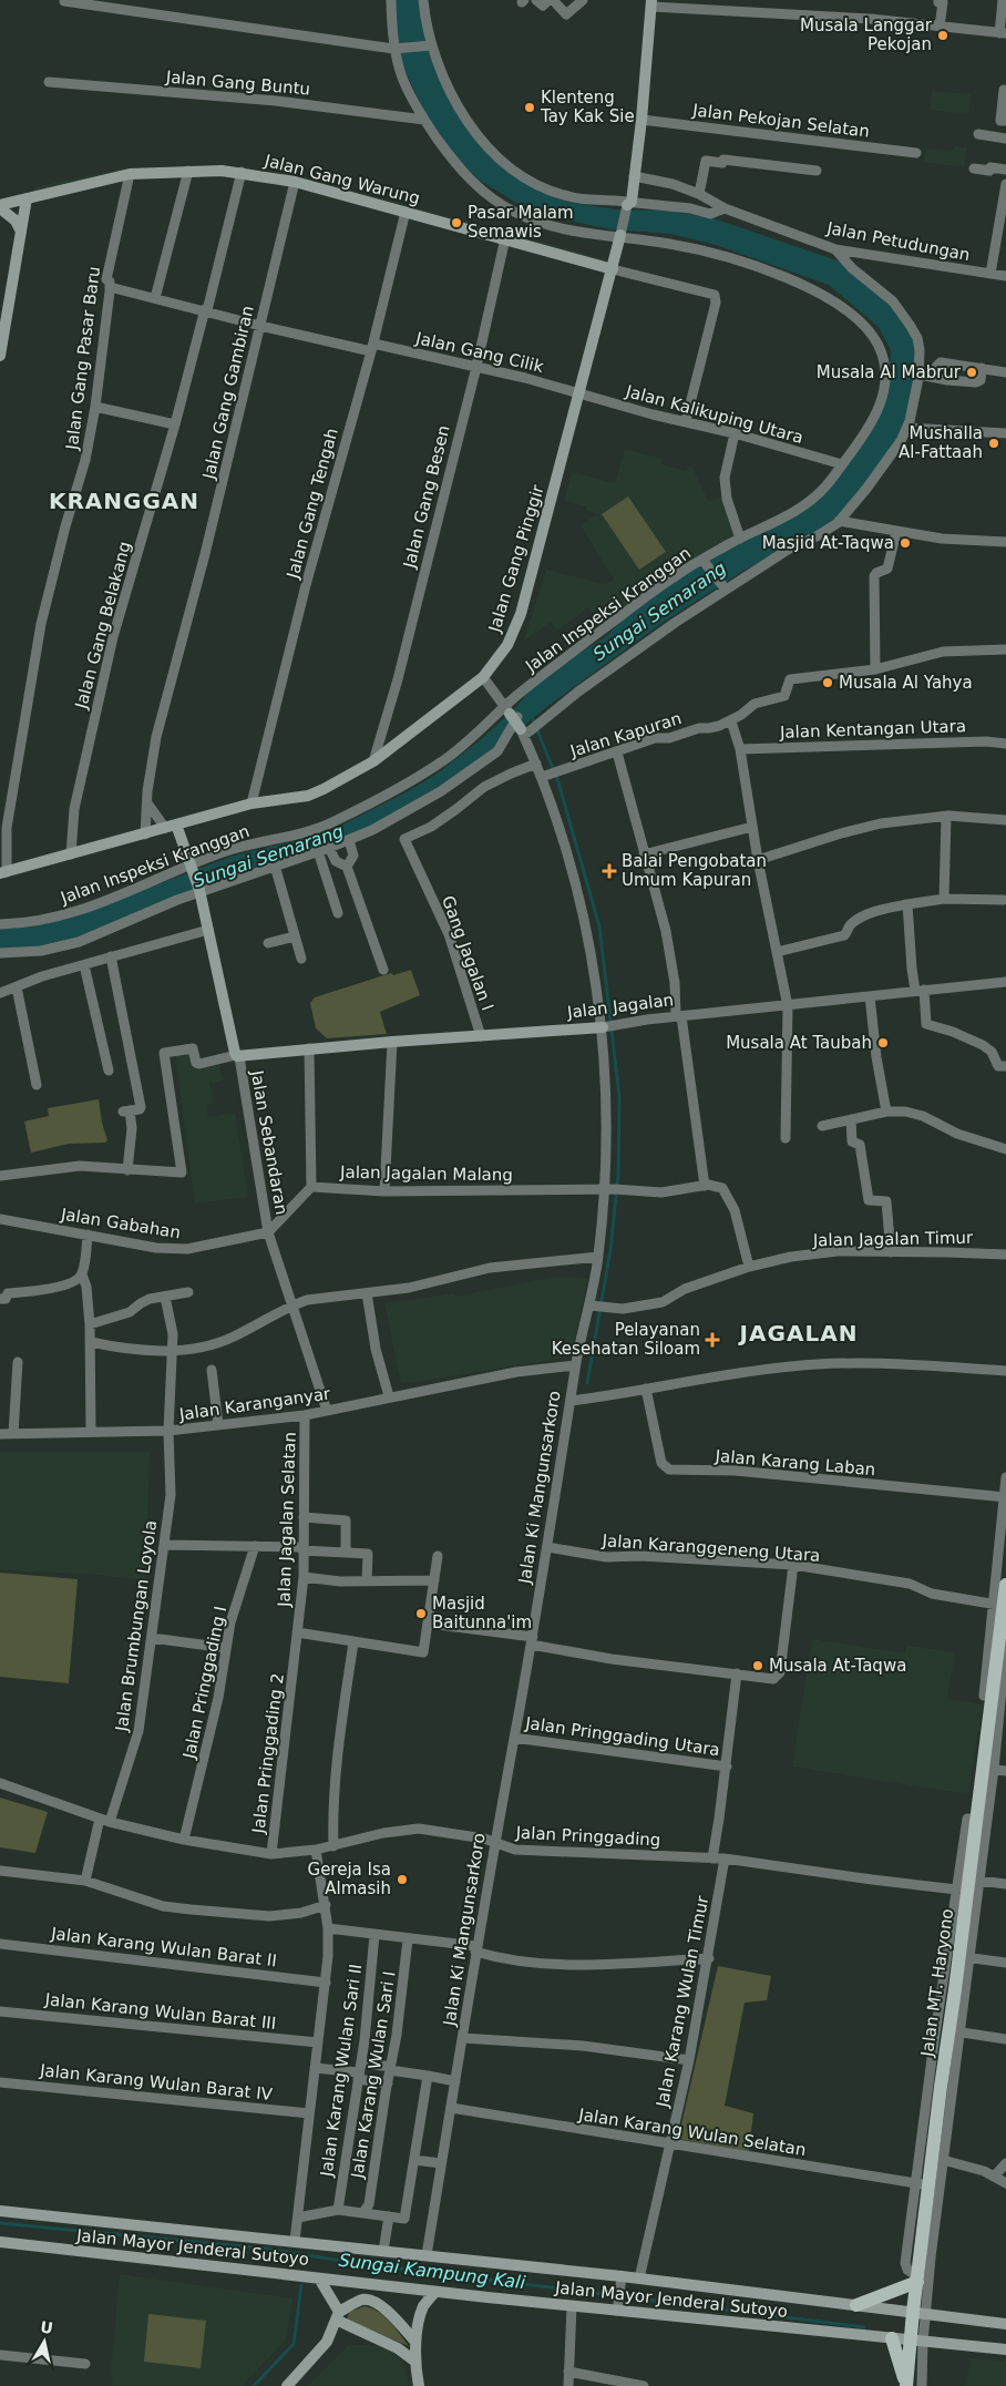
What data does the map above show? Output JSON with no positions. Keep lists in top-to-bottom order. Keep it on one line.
{"streets":{"main road":["Jalan MT. Haryono"],"street":["Jalan Gang Buntu","Jalan Pekojan Selatan","Jalan Gang Warung","Jalan Petudungan","Jalan Gang Cilik","Jalan Gang Pasar Baru","Jalan Gang Gambiran","Jalan Kalikuping Utara","Jalan Gang Besen","Jalan Gang Tengah","Jalan Gang Pinggir","Jalan Inspeksi Kranggan","Jalan Gang Belakang","Jalan Kentangan Utara","Jalan Kapuran","Gang Jagalan I","Jalan Jagalan","Jalan Sebandaran","Jalan Jagalan Malang","Jalan Gabahan","Jalan Jagalan Timur","Jalan Karanganyar","Jalan Karang Laban","Jalan Ki Mangunsarkoro","Jalan Jagalan Selatan","Jalan Karanggeneng Utara","Jalan Brumbungan Loyola","Jalan Pringgading I","Jalan Pringgading Utara","Jalan Pringgading 2","Jalan Pringgading","Jalan Karang Wulan Barat II","Jalan Karang Wulan Timur","Jalan Karang Wulan Barat III","Jalan Karang Wulan Sari II","Jalan Karang Wulan Sari I","Jalan Karang Wulan Barat IV","Jalan Karang Wulan Selatan","Jalan Mayor Jenderal Sutoyo"]},"crossings":[["Jalan Gang Buntu","Jalan Inspeksi Kranggan"],["Jalan Gang Warung","Jalan Gang Pasar Baru"],["Jalan Gang Warung","Jalan Gang Gambiran"],["Jalan Gang Warung","Jalan Gang Besen"],["Jalan Gang Warung","Jalan Gang Tengah"],["Jalan Gang Warung","Jalan Gang Pinggir"],["Jalan Gang Warung","Jalan Gang Belakang"],["Jalan Gang Cilik","Jalan Gang Pasar Baru"],["Jalan Gang Cilik","Jalan Gang Gambiran"],["Jalan Gang Cilik","Jalan Kalikuping Utara"],["Jalan Gang Cilik","Jalan Gang Besen"],["Jalan Gang Cilik","Jalan Gang Tengah"],["Jalan Gang Cilik","Jalan Gang Pinggir"],["Jalan Gang Cilik","Jalan Gang Belakang"],["Jalan Gang Pasar Baru","Jalan Gang Pinggir"],["Jalan Gang Gambiran","Jalan Gang Pinggir"],["Jalan Kalikuping Utara","Jalan Gang Pinggir"],["Jalan Kalikuping Utara","Jalan Inspeksi Kranggan"],["Jalan Gang Besen","Jalan Gang Pinggir"],["Jalan Gang Tengah","Jalan Gang Pinggir"],["Jalan Gang Pinggir","Jalan Inspeksi Kranggan"],["Jalan Gang Pinggir","Jalan Gang Belakang"],["Jalan Inspeksi Kranggan","Jalan Sebandaran"],["Jalan Kapuran","Jalan Ki Mangunsarkoro"],["Gang Jagalan I","Jalan Jagalan"],["Gang Jagalan I","Jalan Ki Mangunsarkoro"],["Jalan Jagalan","Jalan Sebandaran"],["Jalan Jagalan","Jalan Ki Mangunsarkoro"],["Jalan Sebandaran","Jalan Gabahan"],["Jalan Sebandaran","Jalan Karanganyar"],["Jalan Jagalan Malang","Jalan Ki Mangunsarkoro"],["Jalan Jagalan Timur","Jalan Ki Mangunsarkoro"],["Jalan Karanganyar","Jalan Ki Mangunsarkoro"],["Jalan Karanganyar","Jalan Jagalan Selatan"],["Jalan Karanganyar","Jalan Brumbungan Loyola"],["Jalan Ki Mangunsarkoro","Jalan Karanggeneng Utara"],["Jalan Ki Mangunsarkoro","Jalan Pringgading Utara"],["Jalan Ki Mangunsarkoro","Jalan Pringgading"],["Jalan Ki Mangunsarkoro","Jalan Karang Wulan Selatan"],["Jalan Jagalan Selatan","Jalan Pringgading 2"],["Jalan Karanggeneng Utara","Jalan MT. Haryono"],["Jalan Brumbungan Loyola","Jalan Pringgading"],["Jalan Pringgading I","Jalan Pringgading"],["Jalan Pringgading Utara","Jalan Pringgading"],["Jalan Pringgading 2","Jalan Pringgading"],["Jalan Pringgading","Jalan MT. Haryono"],["Jalan Pringgading","Jalan Karang Wulan Timur"],["Jalan MT. Haryono","Jalan Karang Wulan Selatan"],["Jalan MT. Haryono","Jalan Mayor Jenderal Sutoyo"],["Jalan Karang Wulan Timur","Jalan Karang Wulan Selatan"]],"districts":["KRANGGAN","JAGALAN"],"water":["Sungai Semarang","Sungai Kampung Kali"],"places":{"other":["Musala Langgar Pekojan","Klenteng Tay Kak Sie","Pasar Malam Semawis","Musala Al Mabrur","Mushalla Al-Fattaah","Masjid At-Taqwa","Musala Al Yahya","Musala At Taubah","Masjid Baitunna'im","Musala At-Taqwa","Gereja Isa Almasih"],"health":["Balai Pengobatan Umum Kapuran","Pelayanan Kesehatan Siloam"]},"north":"top"}
